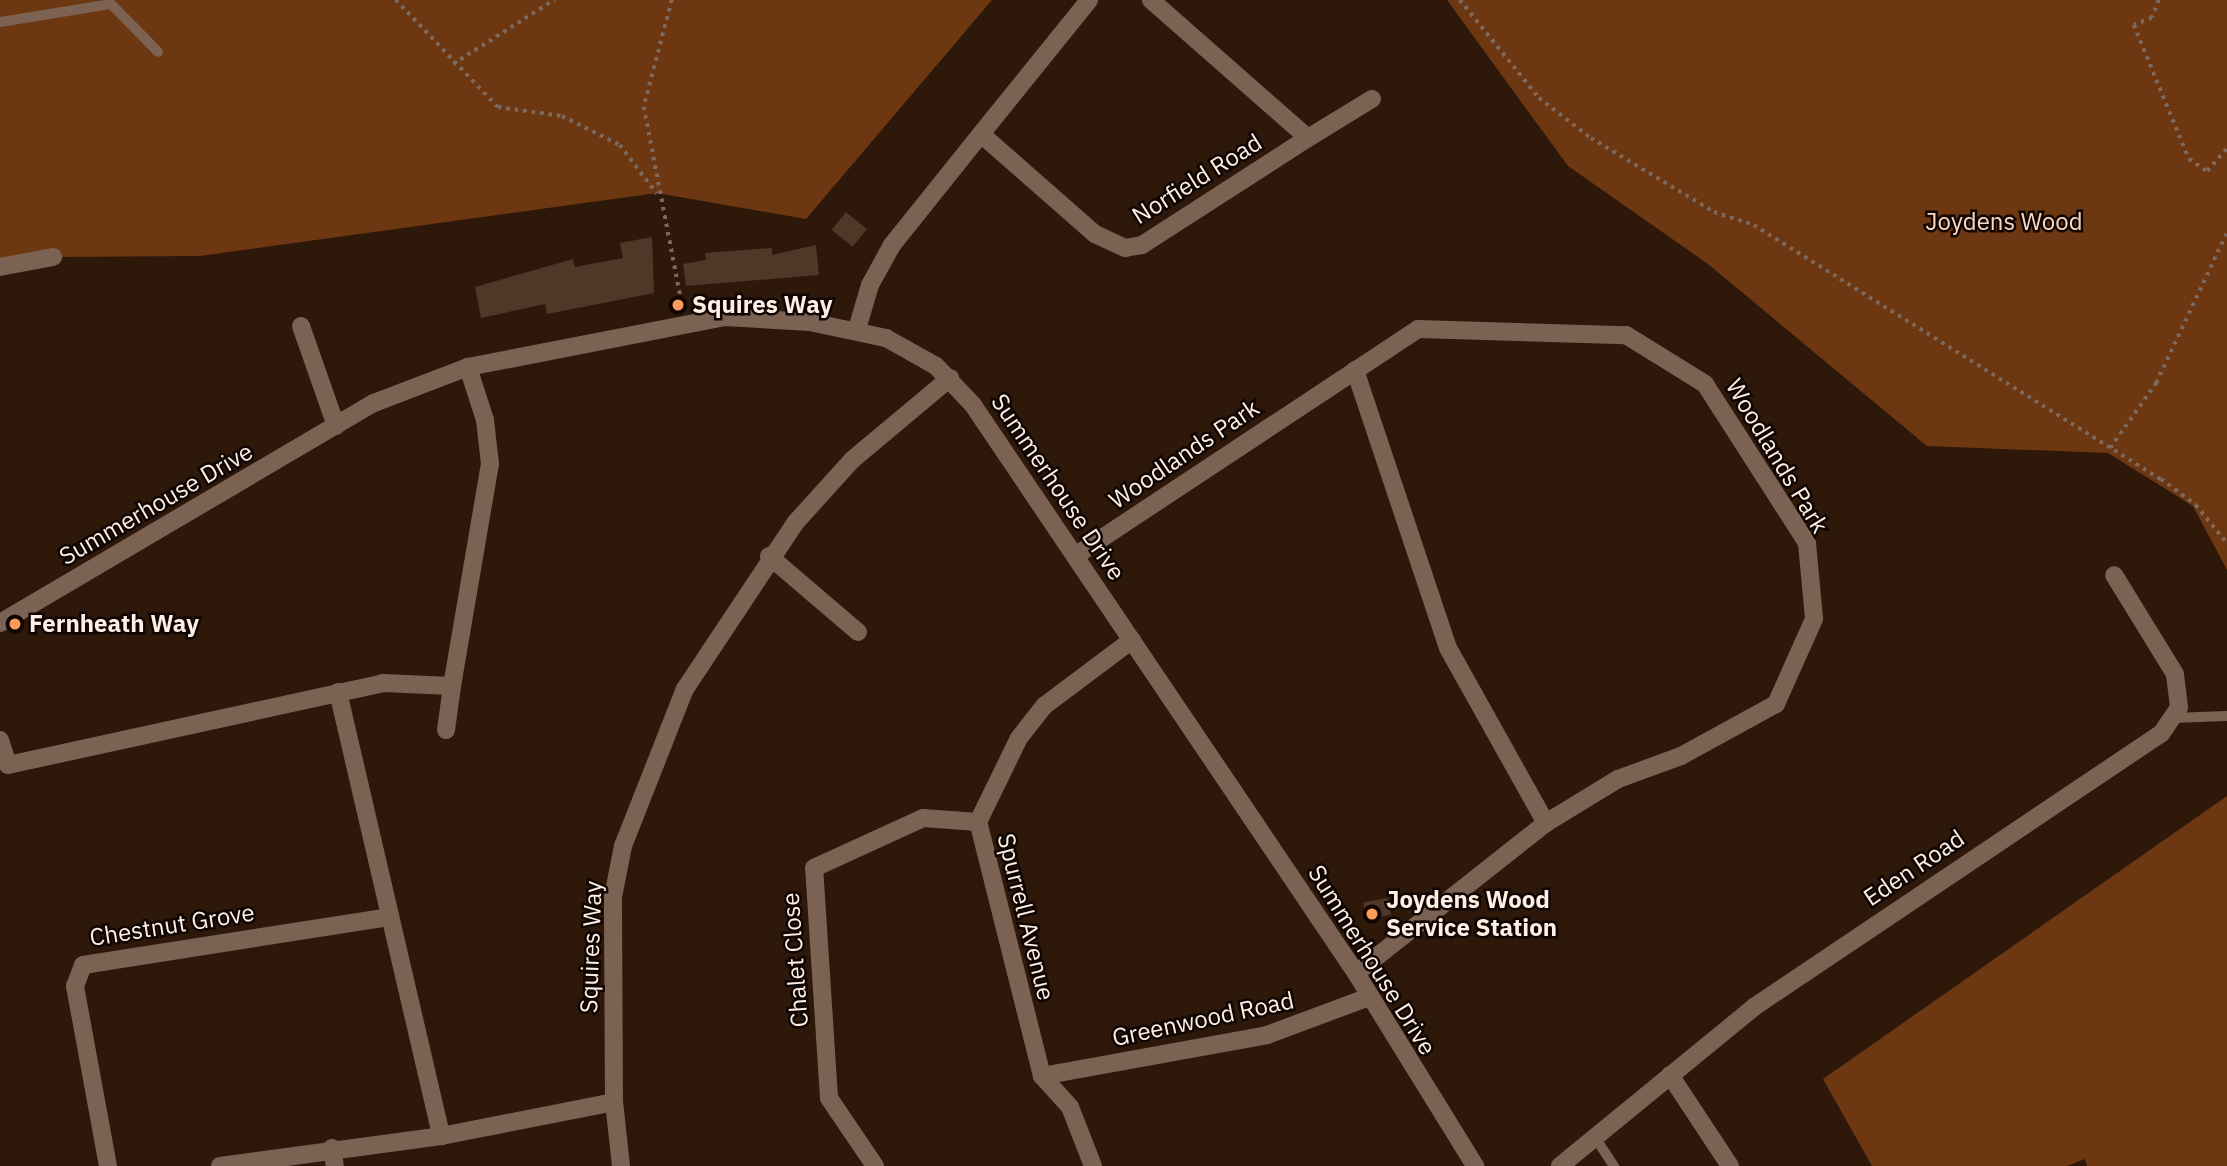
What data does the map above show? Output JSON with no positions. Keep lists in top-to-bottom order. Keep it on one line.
{"streets":{"street":["Norfield Road","Woodlands Park","Summerhouse Drive","Eden Road","Spurrell Avenue","Chestnut Grove","Squires Way","Chalet Close","Greenwood Road"]},"crossings":[["Woodlands Park","Summerhouse Drive"],["Summerhouse Drive","Spurrell Avenue"],["Summerhouse Drive","Squires Way"],["Summerhouse Drive","Greenwood Road"],["Spurrell Avenue","Chalet Close"],["Spurrell Avenue","Greenwood Road"]],"parks":["Joydens Wood"],"places":["Squires Way","Fernheath Way","Joydens Wood Service Station"]}
